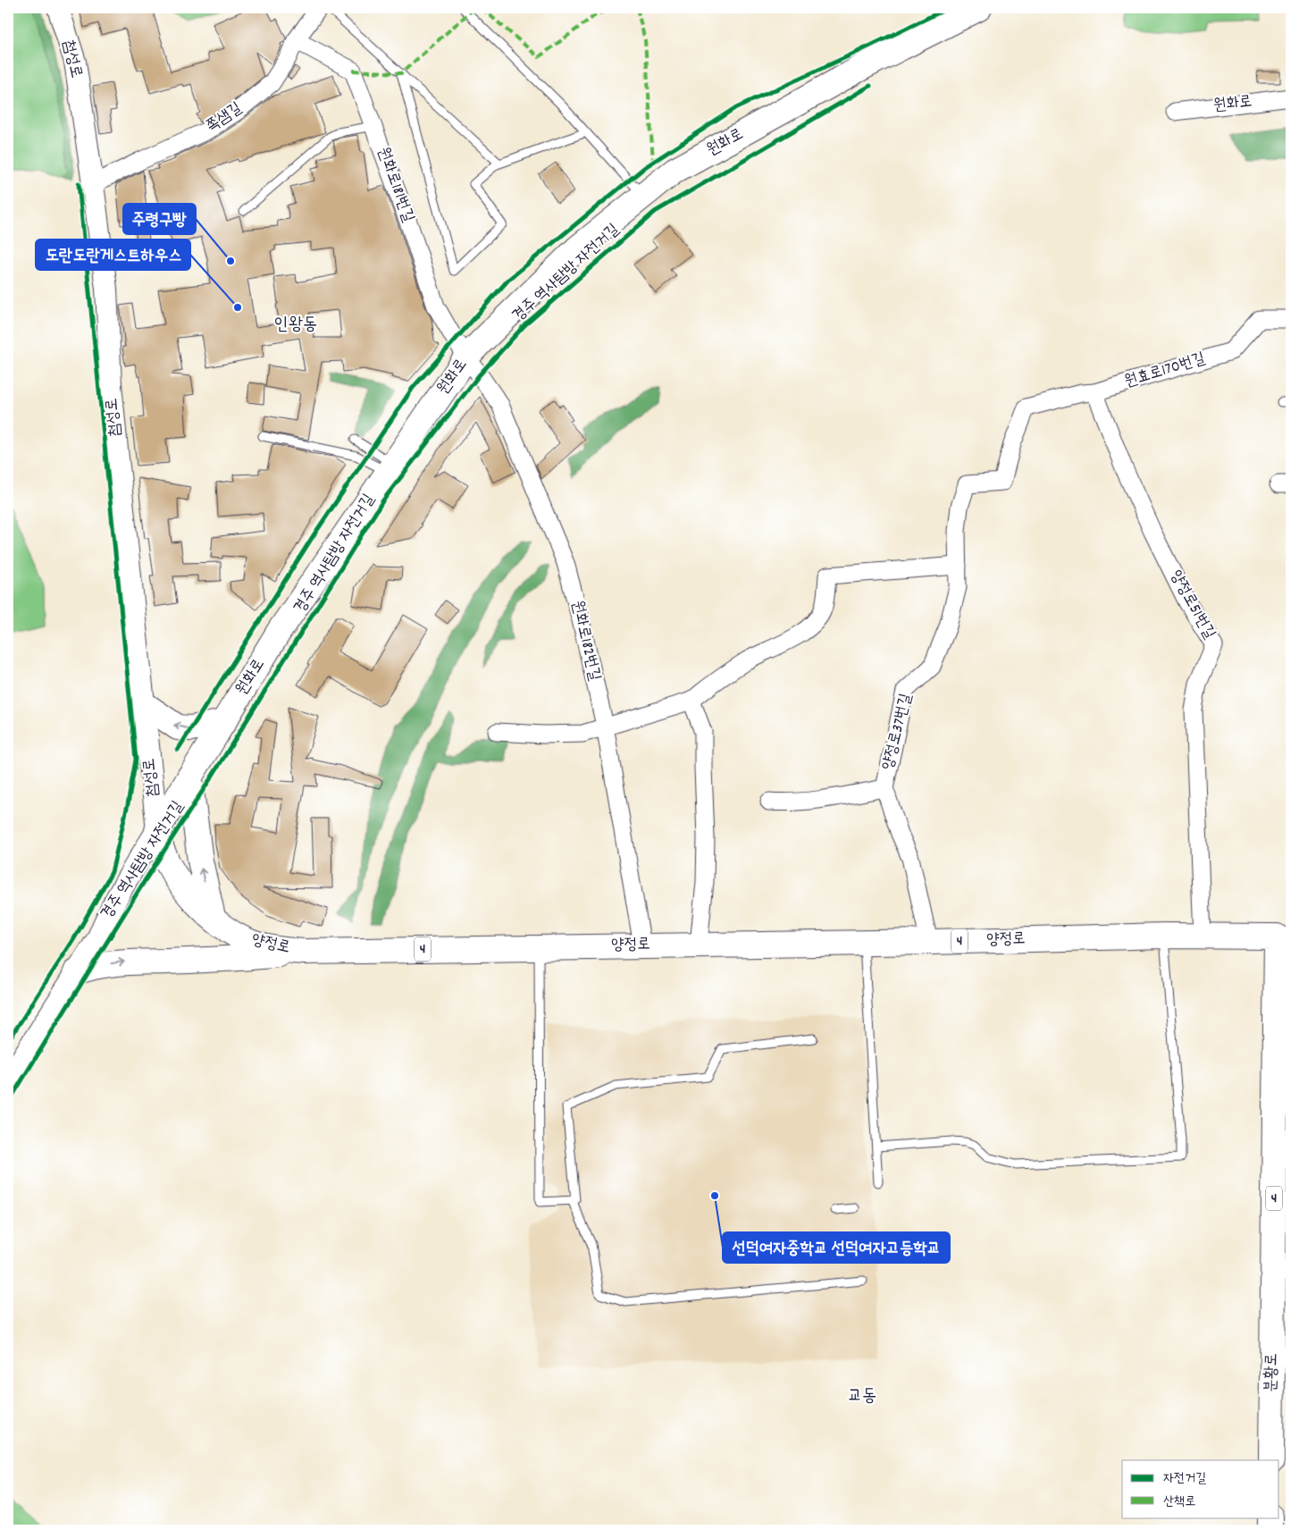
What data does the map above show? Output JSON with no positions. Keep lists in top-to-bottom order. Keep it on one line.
{"streets":{"main road":["원화로","양정로","4","분황로"],"street":["첨성로","쪽샘길","원화로181번길","원효로170번길","양정로51번길","원화로182번길","양정로37번길"],"cycle path":["경주 역사탐방 자전거길"]},"crossings":[["첨성로","원화로"],["첨성로","쪽샘길"],["첨성로","양정로"],["원화로","원화로181번길"],["원화로","원화로182번길"],["원화로","양정로"],["쪽샘길","원화로181번길"],["원화로181번길","원화로182번길"],["원효로170번길","양정로51번길"],["원효로170번길","양정로37번길"],["양정로51번길","양정로"],["원화로182번길","양정로"],["양정로37번길","양정로"],["양정로","분황로"]],"districts":["인왕동","교동"],"places":["주령구빵","도란도란게스트하우스","선덕여자중학교 선덕여자고등학교"],"legend":["자전거길","산책로"]}
